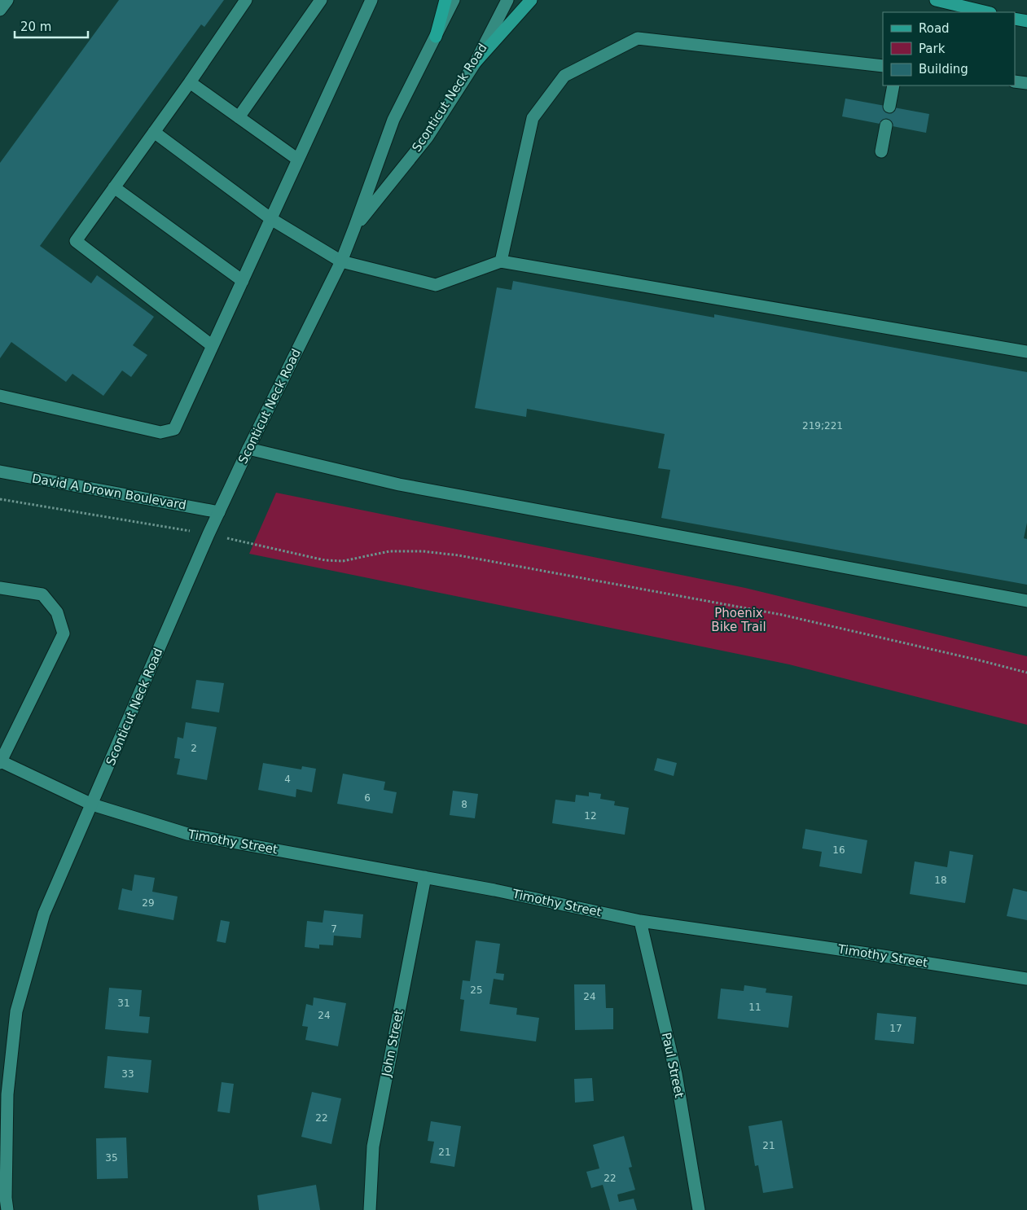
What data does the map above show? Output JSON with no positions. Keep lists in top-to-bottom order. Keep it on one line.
{"streets":{"street":["Sconticut Neck Road","David A Drown Boulevard","Timothy Street","John Street","Paul Street"]},"crossings":[["Sconticut Neck Road","David A Drown Boulevard"],["Sconticut Neck Road","Timothy Street"],["Timothy Street","John Street"],["Timothy Street","Paul Street"]],"parks":["Phoenix Bike Trail"],"house_numbers":["219;221","2","4","6","8","12","16","18","29","7","25","24","31","11","24","17","33","22","21","21","35","22"],"legend":["Road","Park","Building"],"scale_bar":"20 m"}
